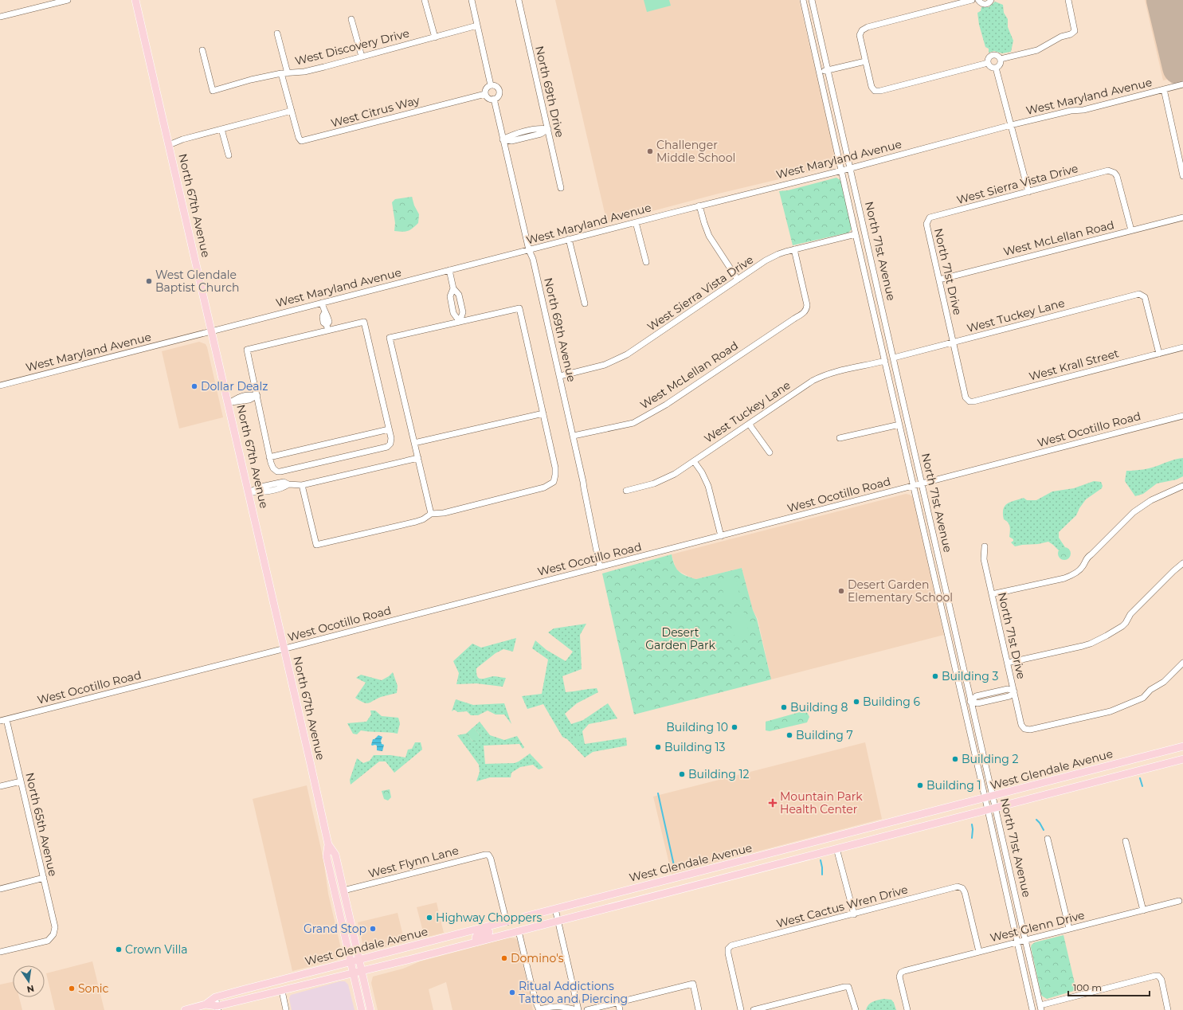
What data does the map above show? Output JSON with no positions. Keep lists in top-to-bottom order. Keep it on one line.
{"streets":{"main road":["North 67th Avenue","West Glendale Avenue"],"street":["West Discovery Drive","North 69th Drive","West Maryland Avenue","West Citrus Way","West Sierra Vista Drive","West McLellan Road","North 71st Avenue","North 71st Drive","West Tuckey Lane","North 69th Avenue","West Krall Street","West Ocotillo Road","North 65th Avenue","West Flynn Lane","West Cactus Wren Drive","West Glenn Drive"]},"crossings":[["West Discovery Drive","West Citrus Way"],["West Discovery Drive","North 69th Avenue"],["West Maryland Avenue","North 67th Avenue"],["West Maryland Avenue","North 71st Avenue"],["West Maryland Avenue","North 69th Avenue"],["West Citrus Way","North 69th Avenue"],["West Sierra Vista Drive","West McLellan Road"],["West Sierra Vista Drive","North 71st Avenue"],["West Sierra Vista Drive","North 71st Drive"],["West Sierra Vista Drive","North 69th Avenue"],["North 67th Avenue","West Ocotillo Road"],["North 67th Avenue","West Glendale Avenue"],["North 67th Avenue","West Flynn Lane"],["West McLellan Road","North 71st Drive"],["West McLellan Road","North 69th Avenue"],["North 71st Avenue","West Tuckey Lane"],["North 71st Avenue","West Ocotillo Road"],["North 71st Avenue","West Glendale Avenue"],["North 71st Avenue","West Glenn Drive"],["North 71st Drive","West Tuckey Lane"],["North 71st Drive","West Krall Street"],["West Tuckey Lane","West Krall Street"],["North 69th Avenue","West Ocotillo Road"],["West Ocotillo Road","North 65th Avenue"],["West Glendale Avenue","West Flynn Lane"],["West Cactus Wren Drive","West Glenn Drive"]],"parks":["Desert Garden Park"],"places":{"other":["Challenger Middle School","West Glendale Baptist Church","Dollar Dealz","Desert Garden Elementary School","Building 3","Building 6","Building 8","Building 10","Building 7","Building 13","Building 2","Building 12","Building 1","Highway Choppers","Grand Stop","Crown Villa","Domino's","Sonic","Ritual Addictions Tattoo and Piercing"],"health":["Mountain Park Health Center"]},"scale_bar":"100 m","north":"bottom"}
